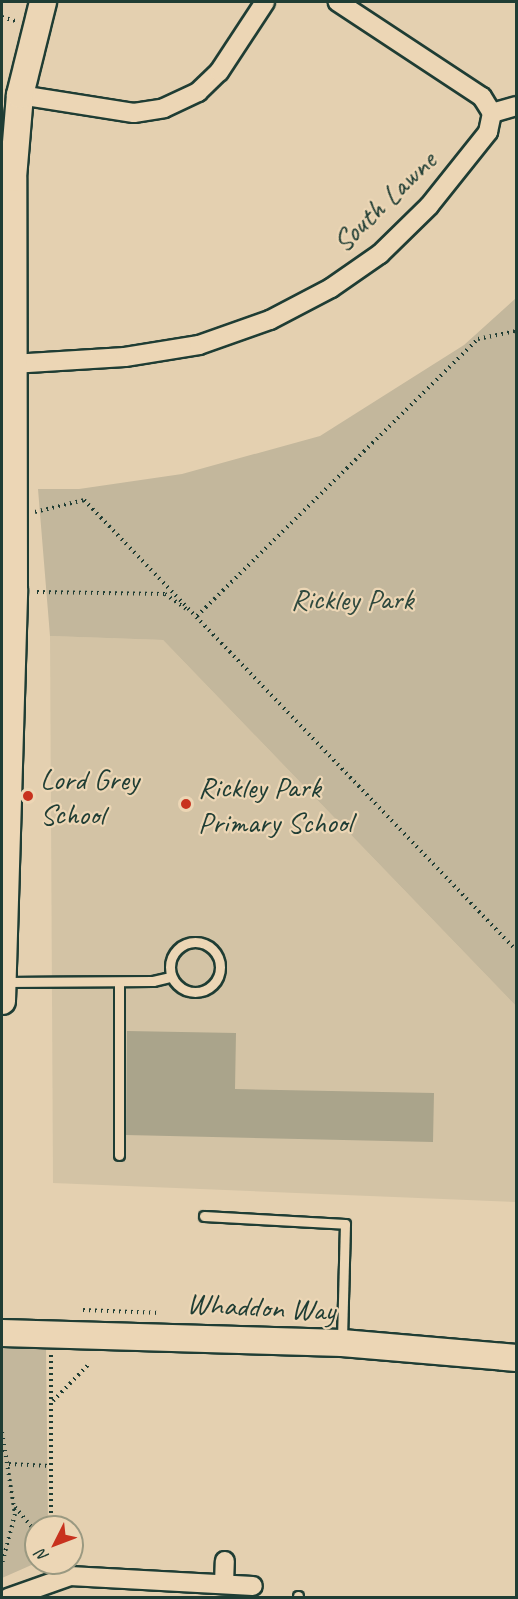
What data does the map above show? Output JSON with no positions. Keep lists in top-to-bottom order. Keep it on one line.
{"streets":{"street":["South Lawne","Whaddon Way"]},"parks":["Rickley Park"],"places":["Lord Grey School","Rickley Park Primary School"],"north":"bottom left"}
